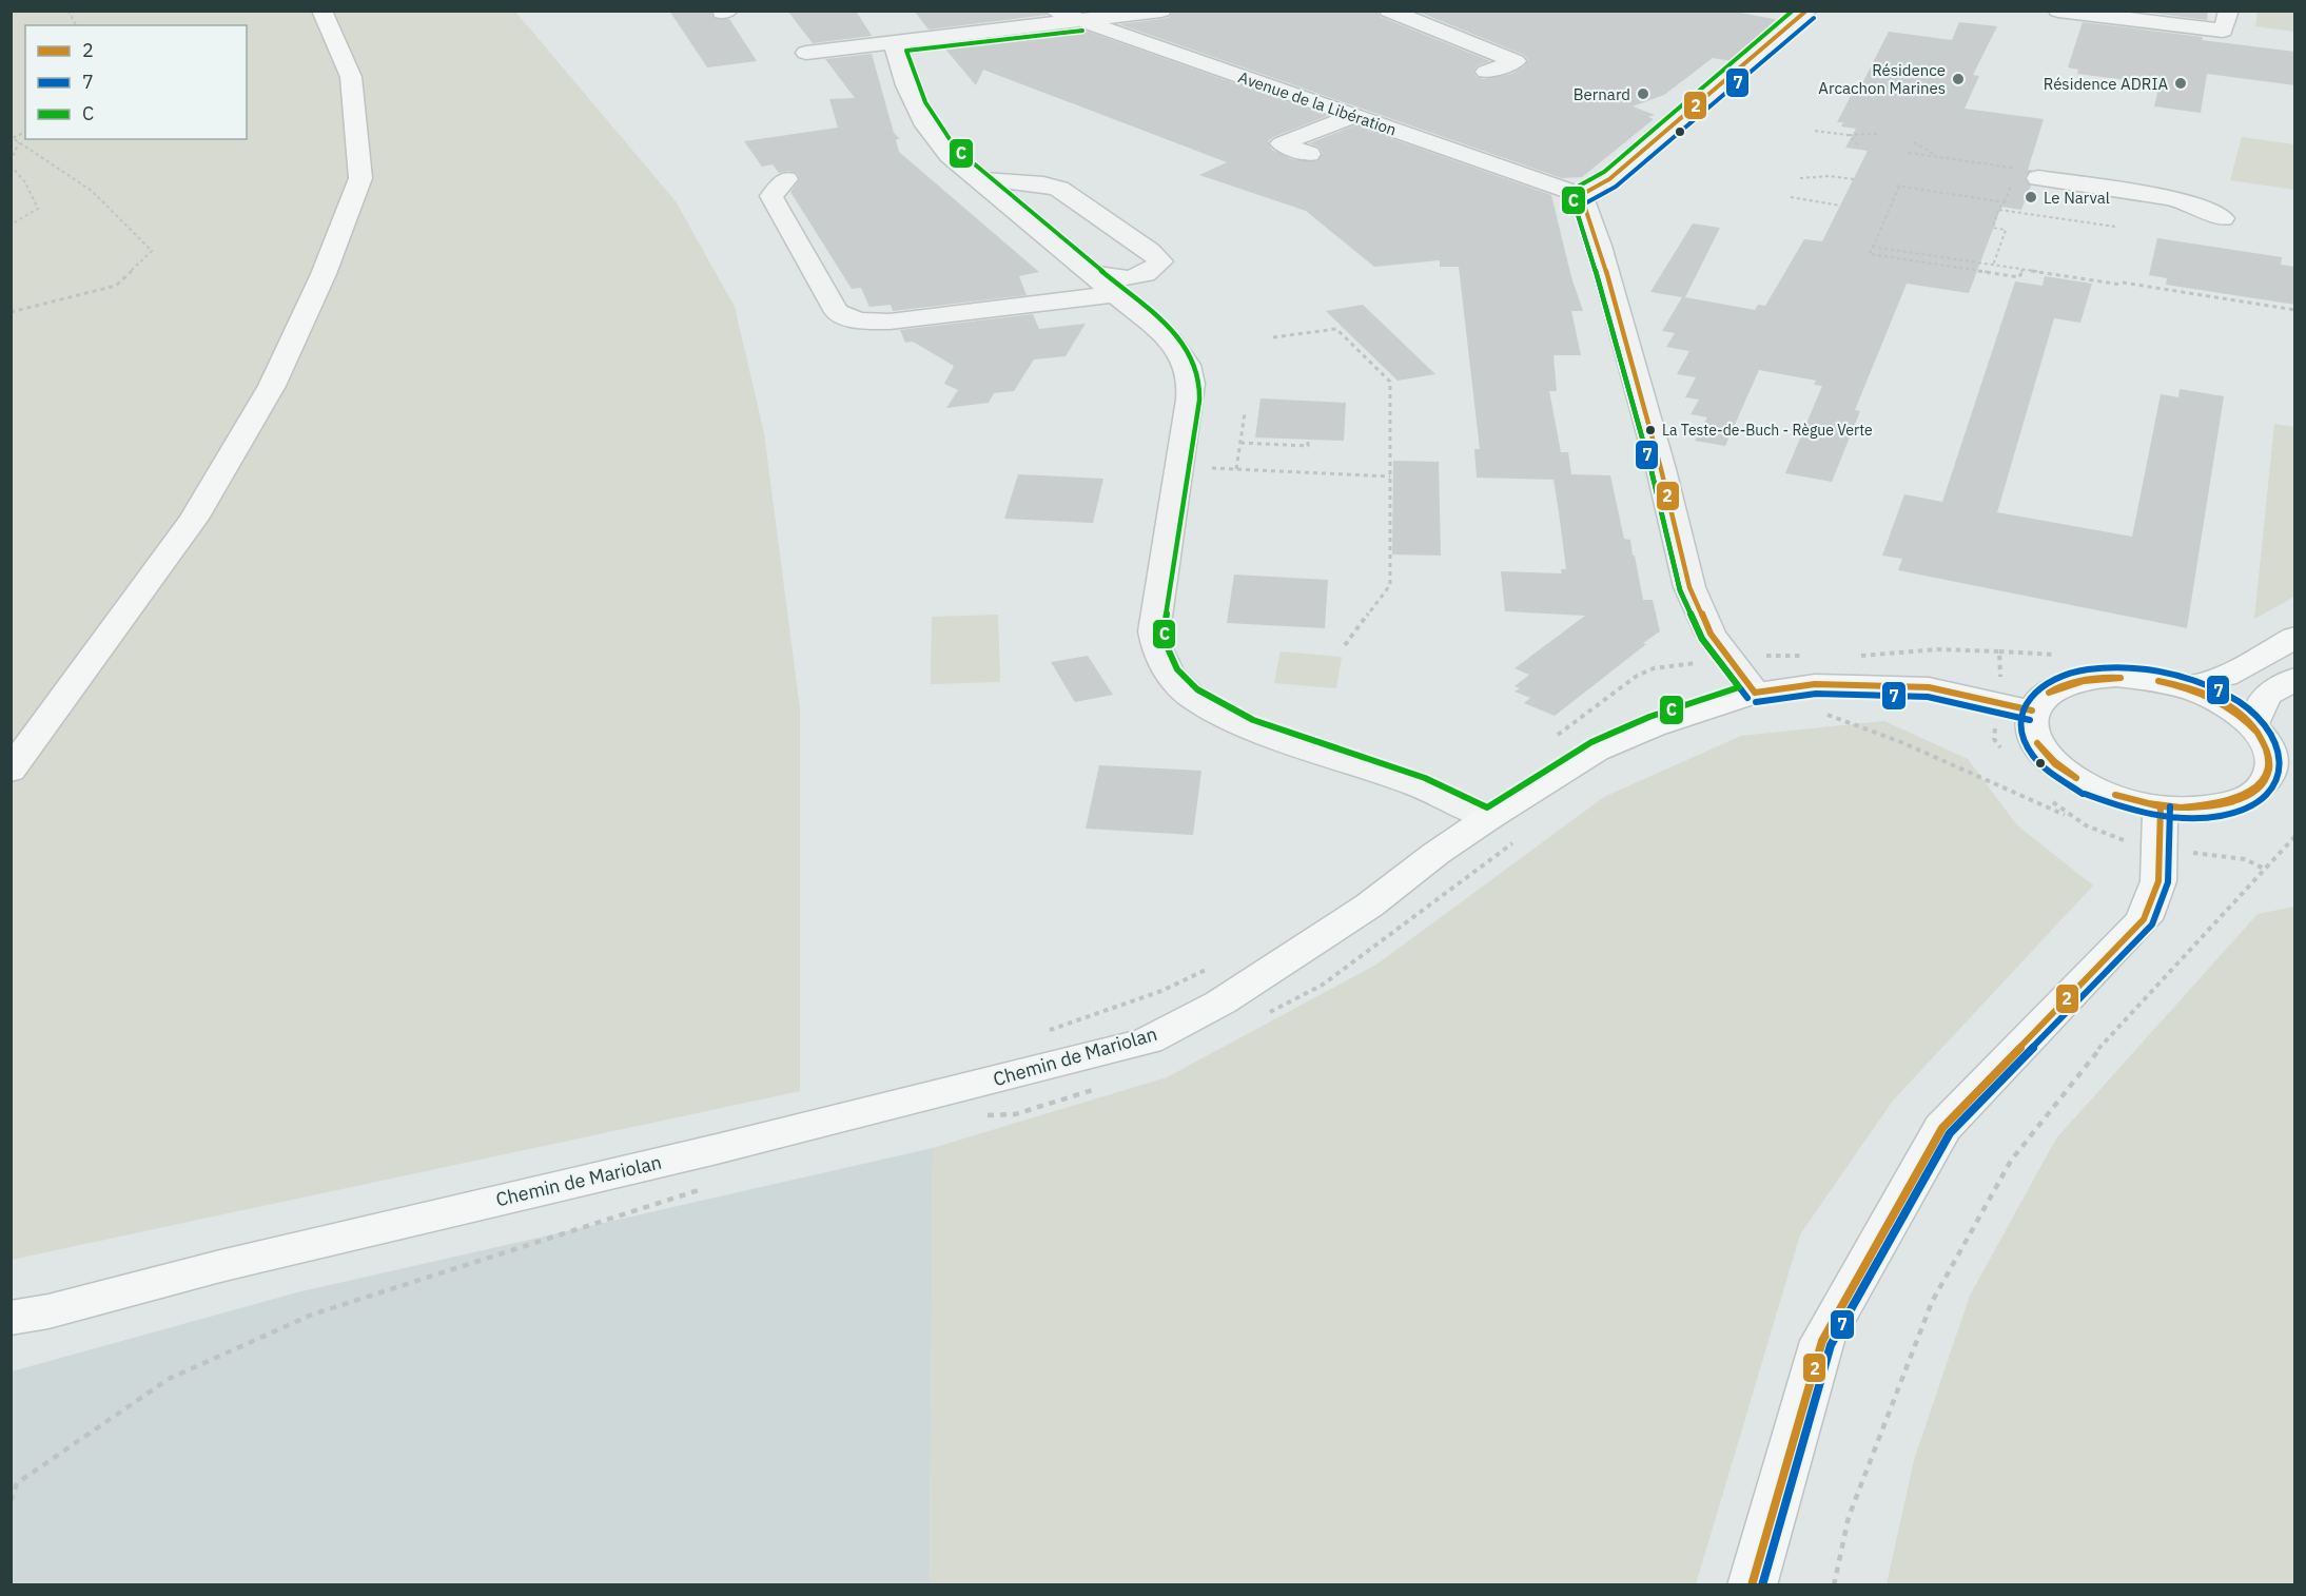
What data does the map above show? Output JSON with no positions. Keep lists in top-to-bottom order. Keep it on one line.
{"streets":{"main road":["Chemin de Mariolan"],"street":["Avenue de la Libération"]},"places":["Résidence Arcachon Marines","Résidence ADRIA","Bernard","Le Narval","La Teste-de-Buch - Règue Verte"],"lines":["transit line 2","transit line C","transit line 7"],"legend":["2","7","C"]}
